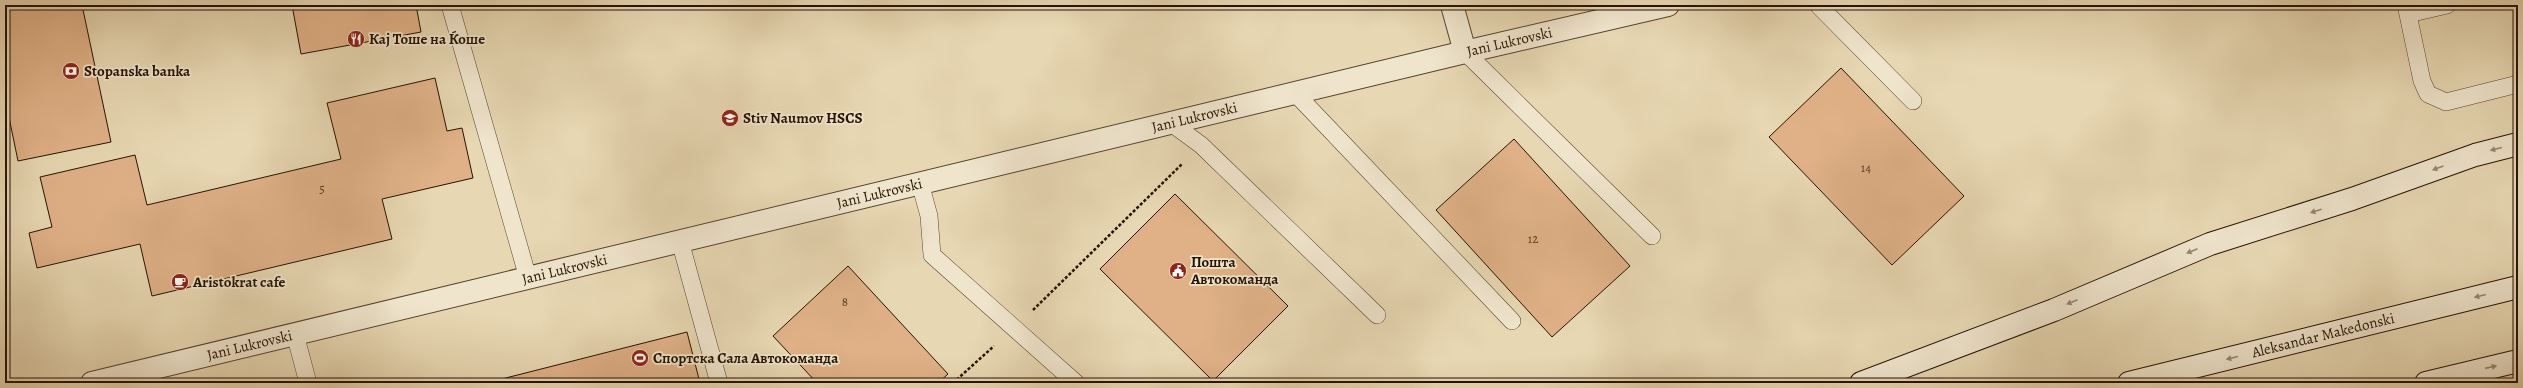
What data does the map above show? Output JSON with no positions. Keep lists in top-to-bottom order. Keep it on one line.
{"streets":{"street":["Jani Lukrovski","Aleksandar Makedonski"]},"places":{"restaurant":["Кај Тоше на Ќоше"],"bank":["Stopanska banka"],"school or university":["Stiv Naumov HSCS"],"public building":["Пошта Автокоманда"],"cafe":["Aristokrat cafe"],"sports":["Спортска Сала Автокоманда"]},"house_numbers":["14","5","12","8"]}
